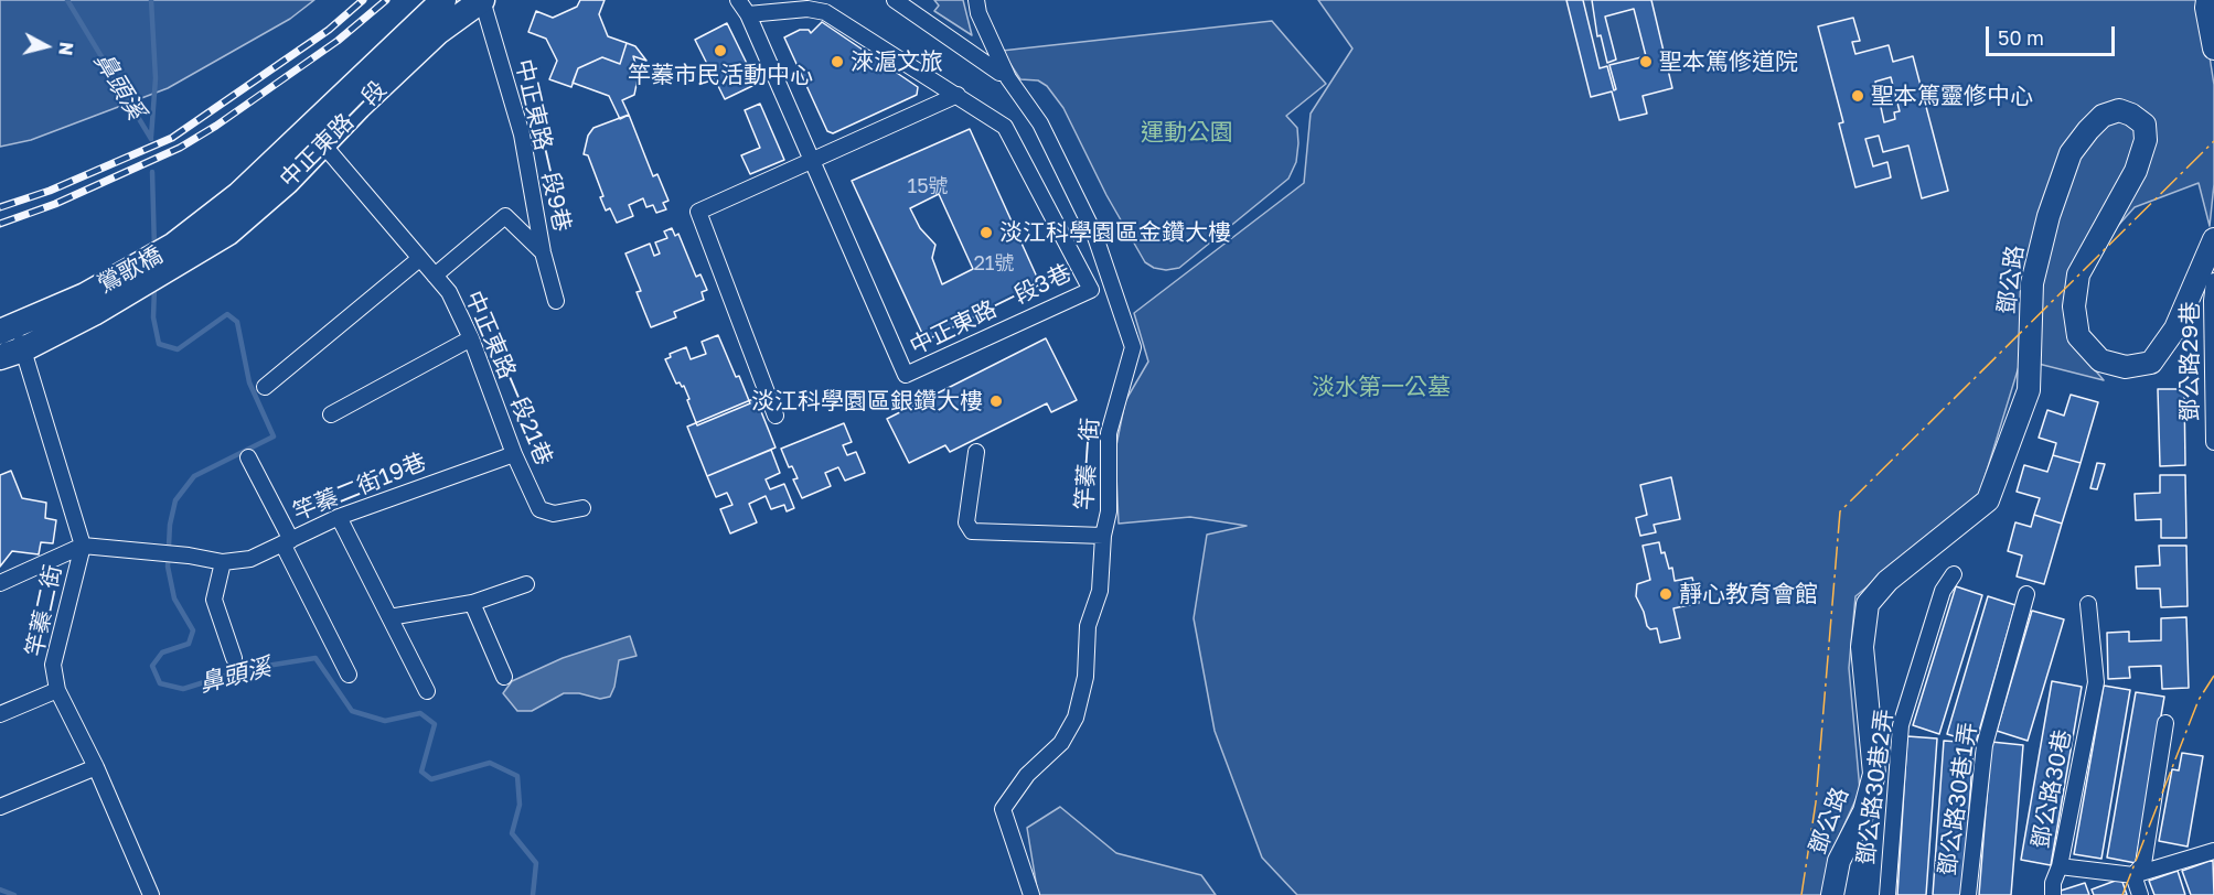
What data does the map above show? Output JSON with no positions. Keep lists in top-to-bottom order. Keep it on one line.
{"streets":{"main road":["中正東路一段","鶯歌橋"],"street":["中正東路一段9巷","鄧公路","中正東路一段3巷","鄧公路29巷","中正東路一段21巷","竿蓁一街","竿蓁二街19巷","竿蓁二街","鄧公路30巷2弄","鄧公路30巷","鄧公路30巷1弄"]},"crossings":[["中正東路一段","中正東路一段9巷"],["中正東路一段","鶯歌橋"],["中正東路一段","中正東路一段21巷"],["中正東路一段21巷","竿蓁二街19巷"],["竿蓁二街19巷","竿蓁二街"]],"water":["鼻頭溪"],"parks":["運動公園","淡水第一公墓"],"places":["竿蓁市民活動中心","淶滬文旅","聖本篤修道院","聖本篤靈修中心","淡江科學園區金鑽大樓","淡江科學園區銀鑽大樓","靜心教育會館"],"house_numbers":["15號","21號"],"scale_bar":"50 m","north":"right"}
